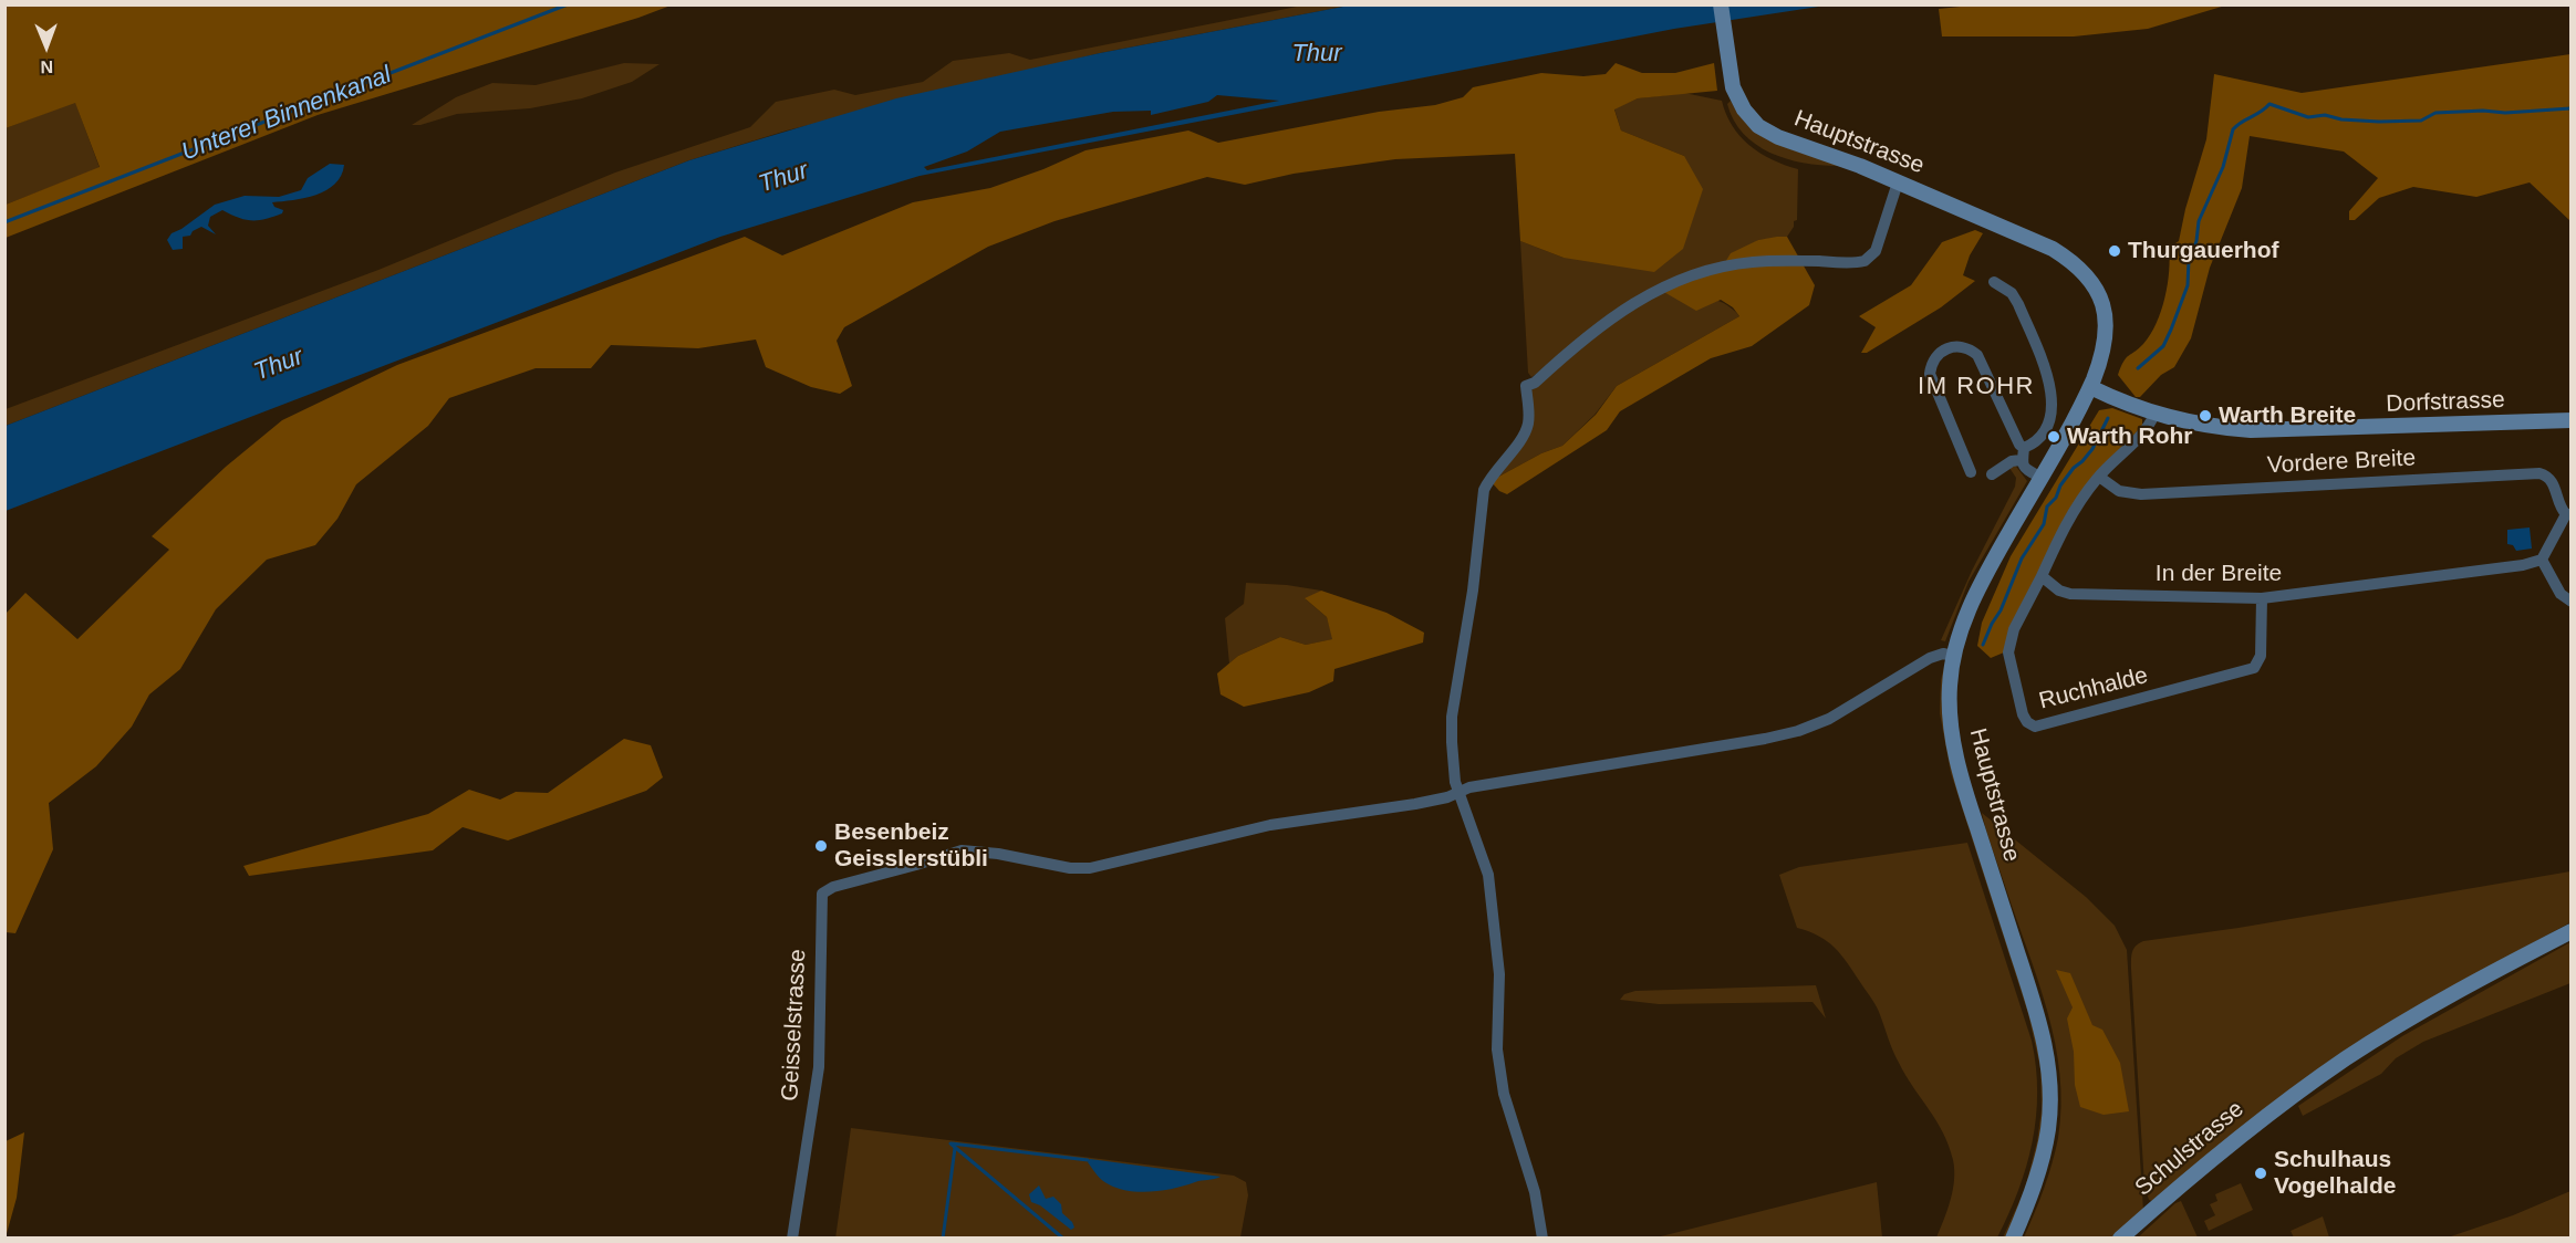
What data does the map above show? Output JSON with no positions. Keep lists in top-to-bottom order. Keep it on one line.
{"streets":{"main road":["Hauptstrasse","Dorfstrasse","Schulstrasse"],"street":["Vordere Breite","In der Breite","Ruchhalde","Geisselstrasse"]},"crossings":[["Hauptstrasse","Dorfstrasse"],["In der Breite","Ruchhalde"]],"districts":["IM ROHR"],"water":["Thur","Unterer Binnenkanal"],"places":["Thurgauerhof","Warth Breite","Warth Rohr","Besenbeiz Geisslerstübli","Schulhaus Vogelhalde"],"north":"bottom"}
